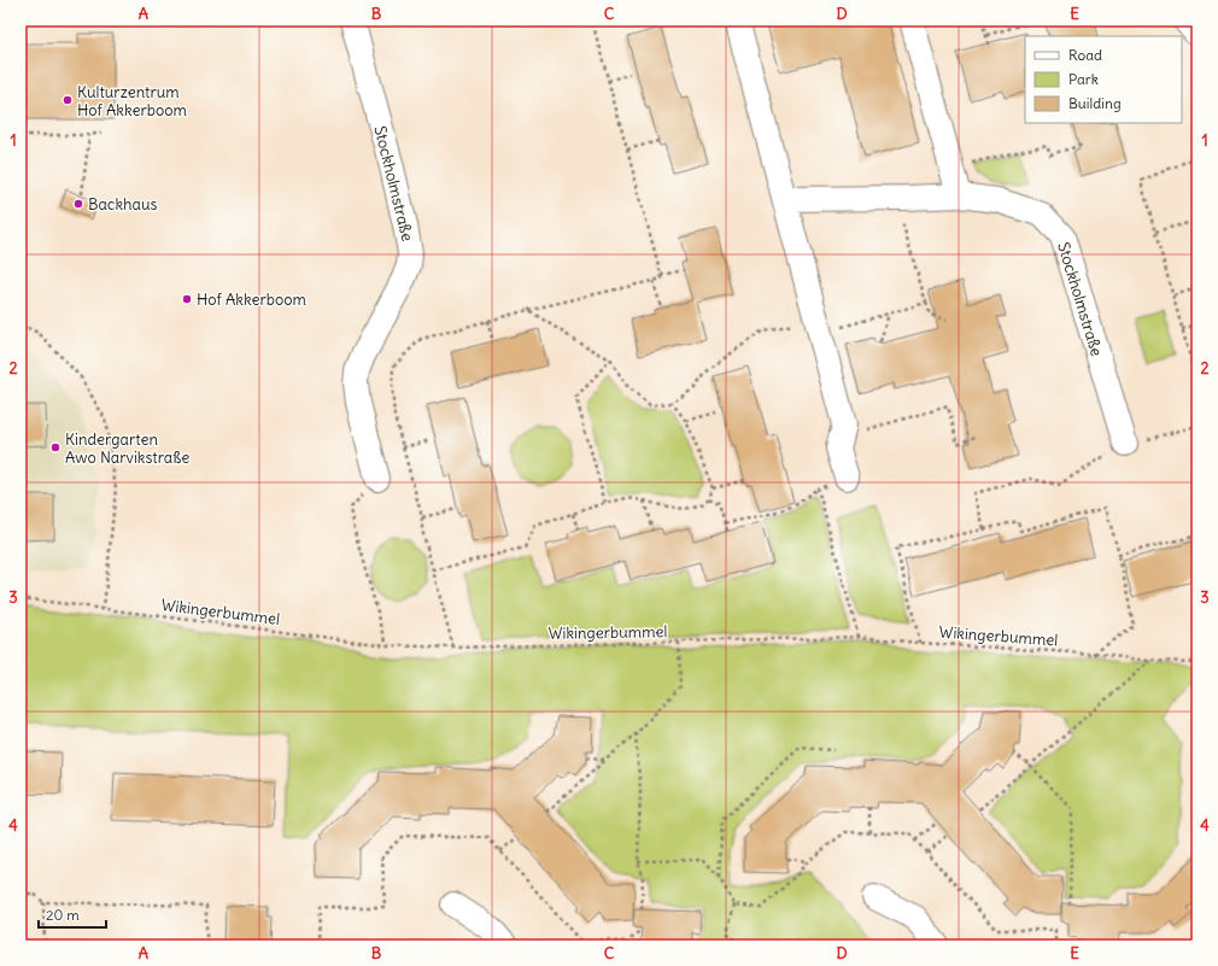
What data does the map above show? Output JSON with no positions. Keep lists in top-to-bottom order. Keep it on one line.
{"streets":{"street":["Stockholmstraße"],"path":["Wikingerbummel"]},"places":["Kulturzentrum Hof Akkerboom","Backhaus","Hof Akkerboom","Kindergarten Awo Narvikstraße"],"legend":["Road","Park","Building"],"scale_bar":"20 m","grid":{"columns":["A","B","C","D","E"],"rows":["1","2","3","4"]}}
